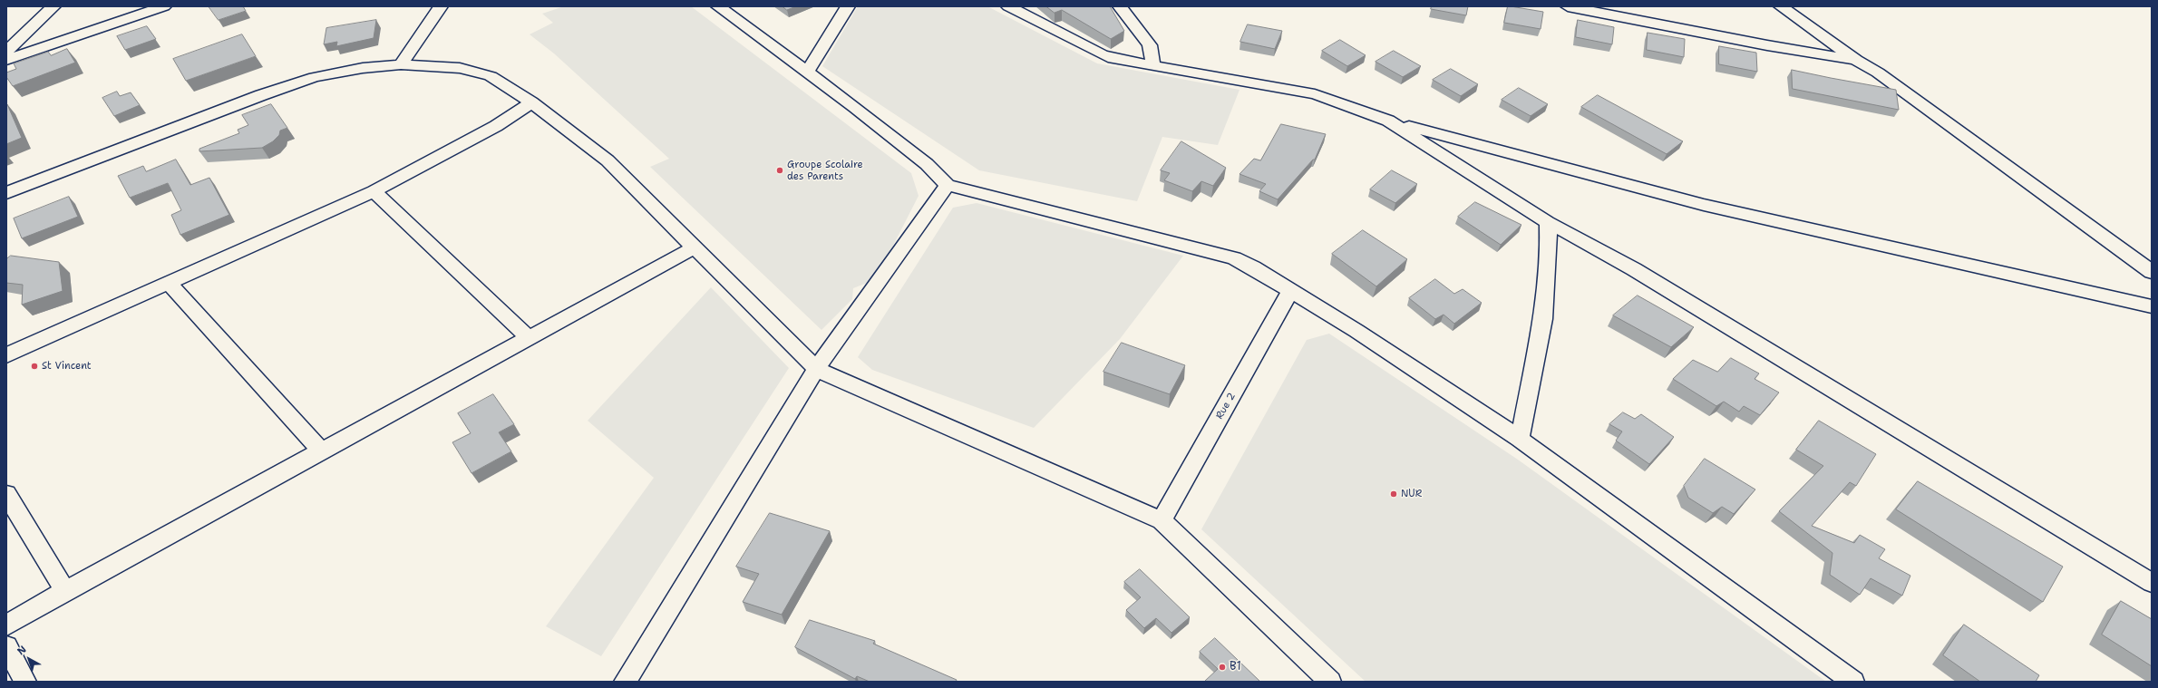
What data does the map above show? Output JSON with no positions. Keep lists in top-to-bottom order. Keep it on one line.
{"streets":{"street":["Rue 2"]},"places":["Groupe Scolaire des Parents","St Vincent","NUR","B1"],"north":"top left"}
